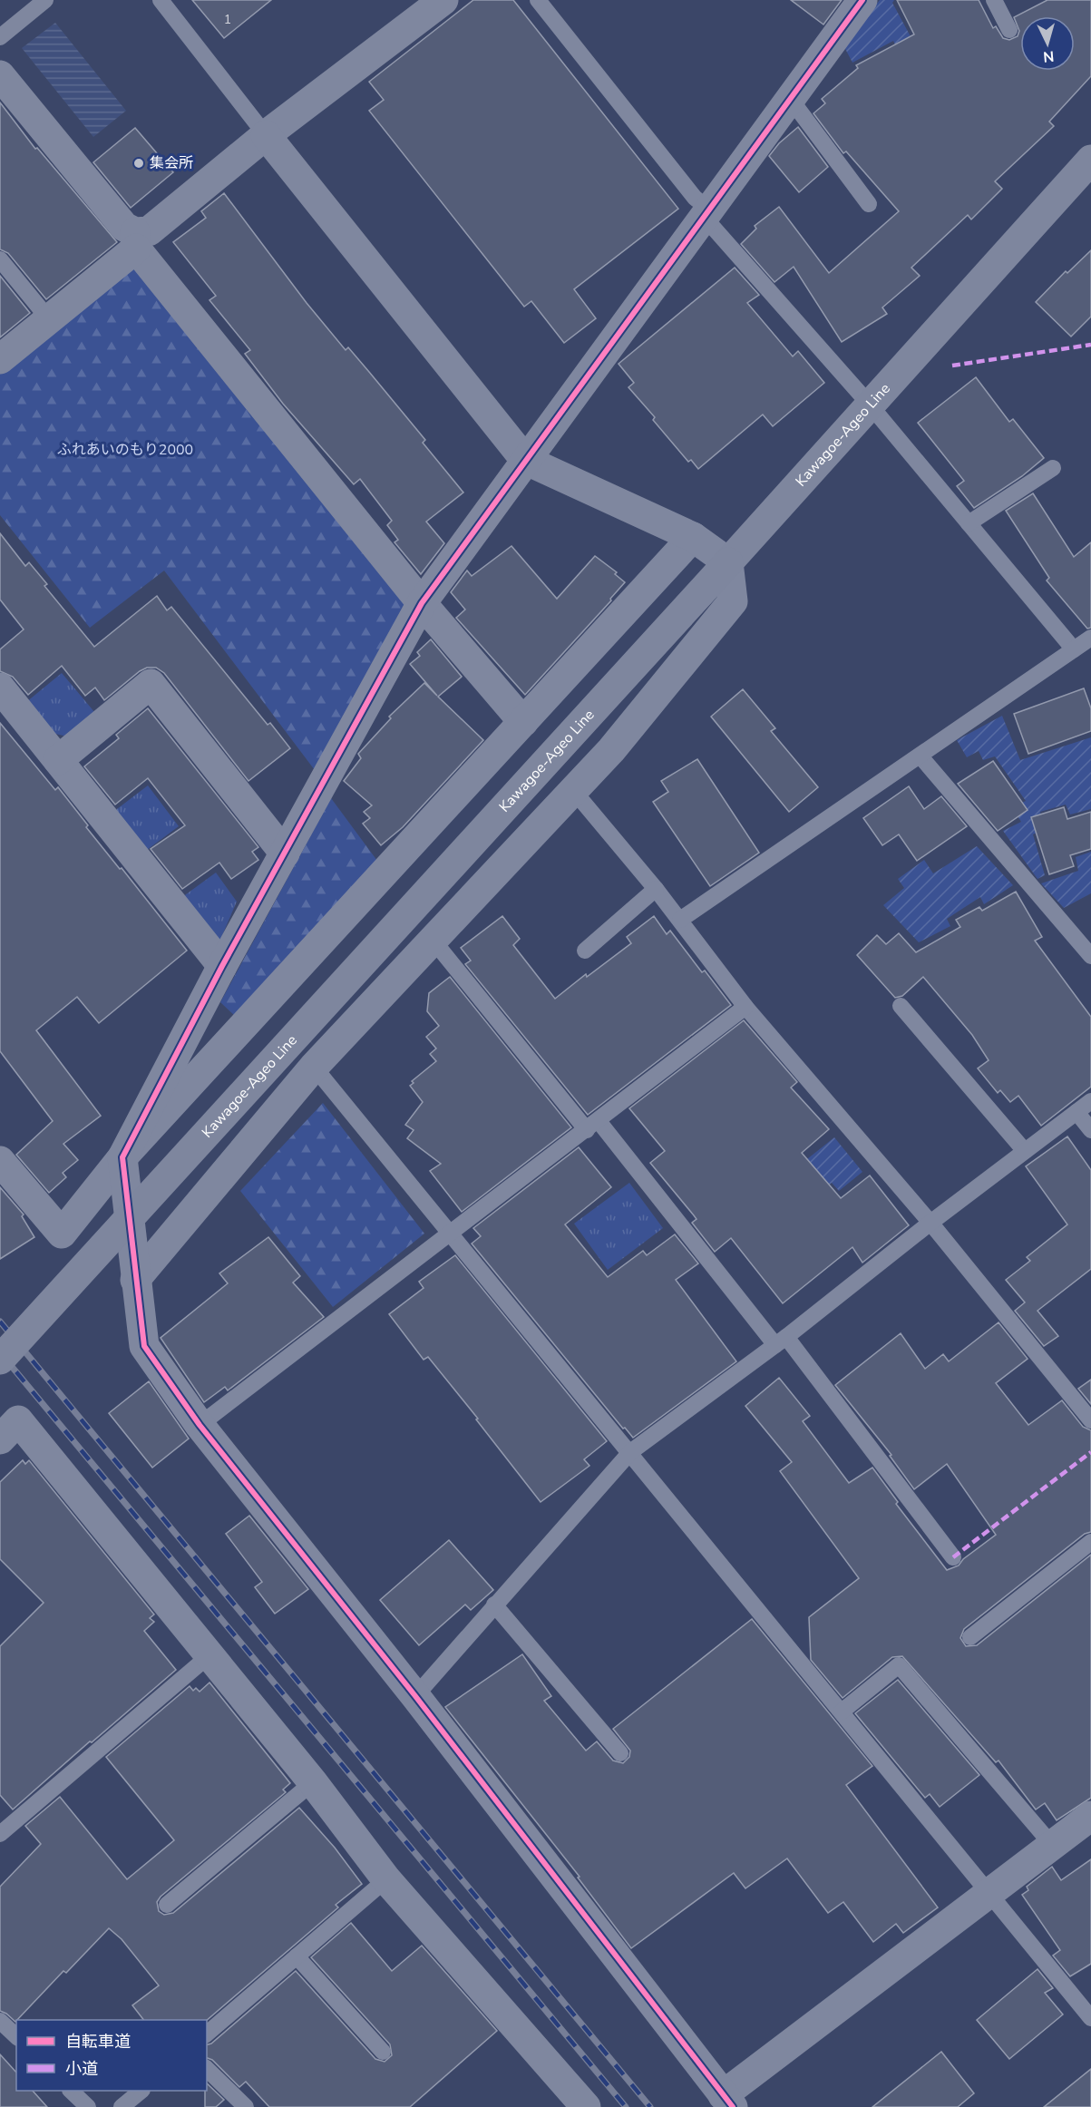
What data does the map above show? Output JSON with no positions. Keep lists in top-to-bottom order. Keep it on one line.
{"streets":{"main road":["Kawagoe-Ageo Line"]},"parks":["ふれあいのもり2000"],"places":["集会所"],"house_numbers":["1"],"legend":["自転車道","小道"],"north":"bottom"}
